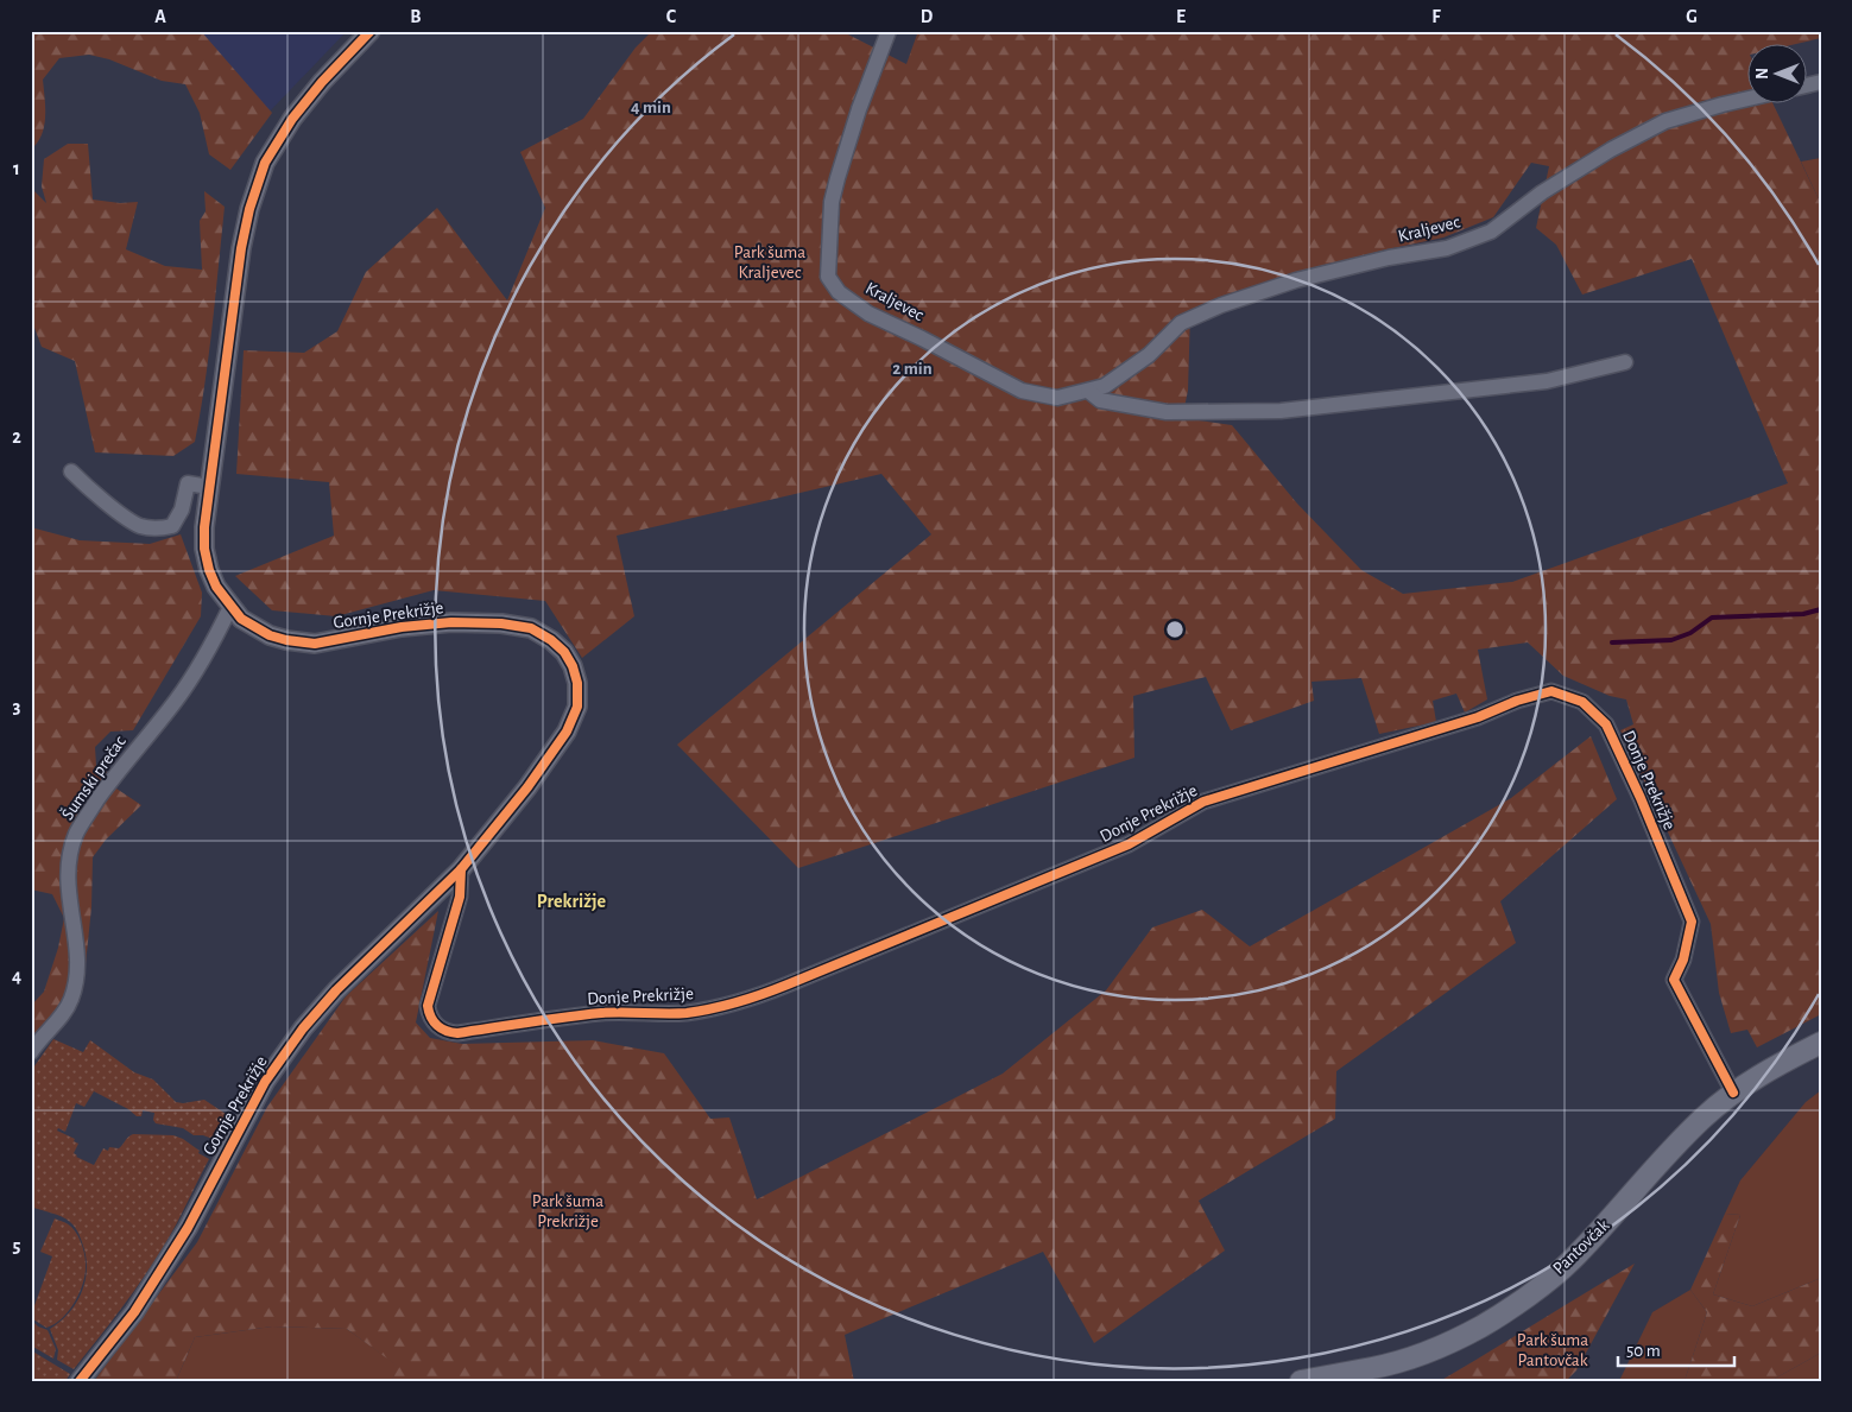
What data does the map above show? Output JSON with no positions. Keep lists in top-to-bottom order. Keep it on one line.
{"streets":{"main road":["Pantovčak"],"street":["Kraljevec","Gornje Prekrižje","Šumski prečac","Donje Prekrižje"]},"crossings":[["Gornje Prekrižje","Šumski prečac"],["Gornje Prekrižje","Donje Prekrižje"],["Donje Prekrižje","Pantovčak"]],"districts":["Prekrižje"],"parks":["Park šuma Kraljevec","Park šuma Prekrižje","Park šuma Pantovčak"],"scale_bar":"50 m","north":"left","grid":{"columns":["A","B","C","D","E","F","G"],"rows":["1","2","3","4","5"]},"rings":["4 min","2 min"]}
